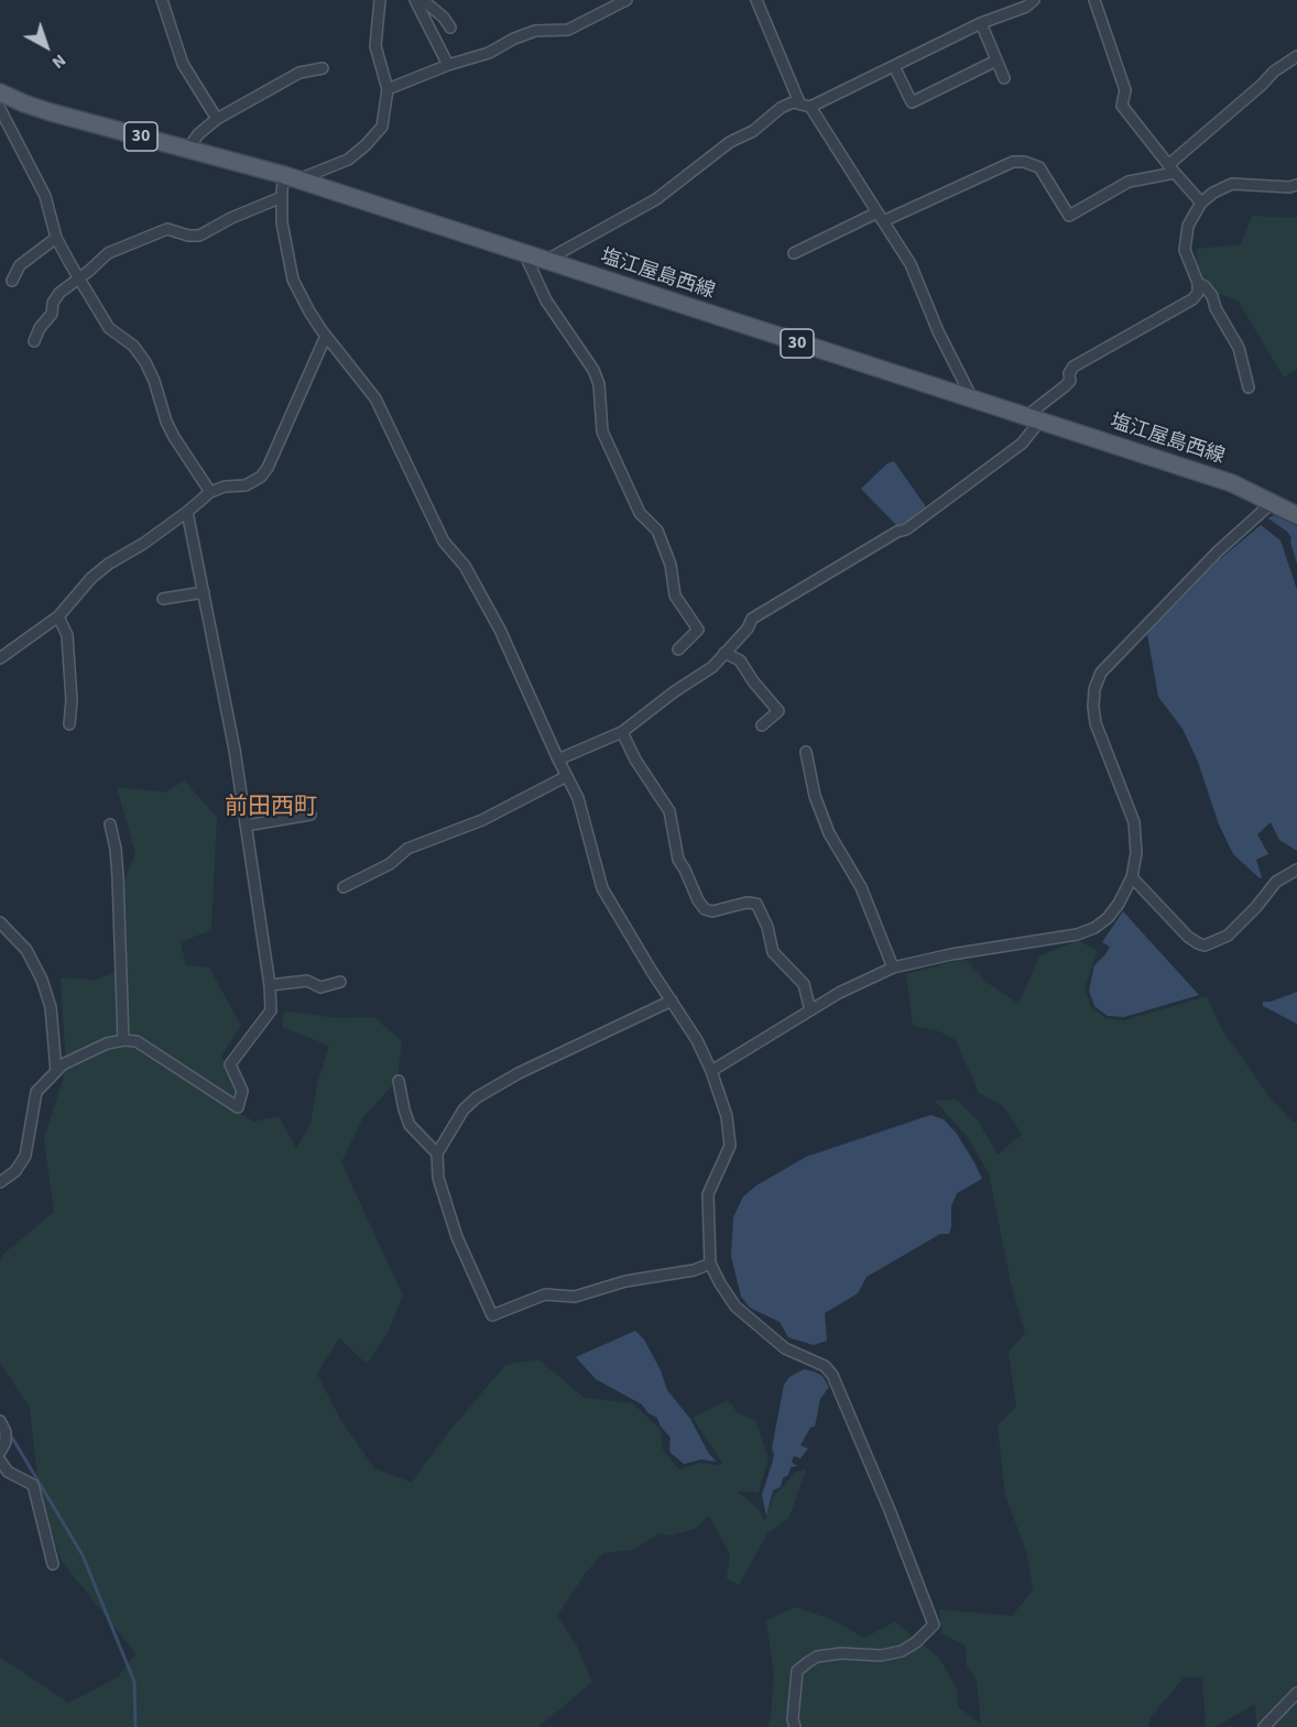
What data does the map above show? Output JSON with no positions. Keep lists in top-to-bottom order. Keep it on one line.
{"streets":{"main road":["30","塩江屋島西線"]},"districts":["前田西町"],"north":"bottom right"}
